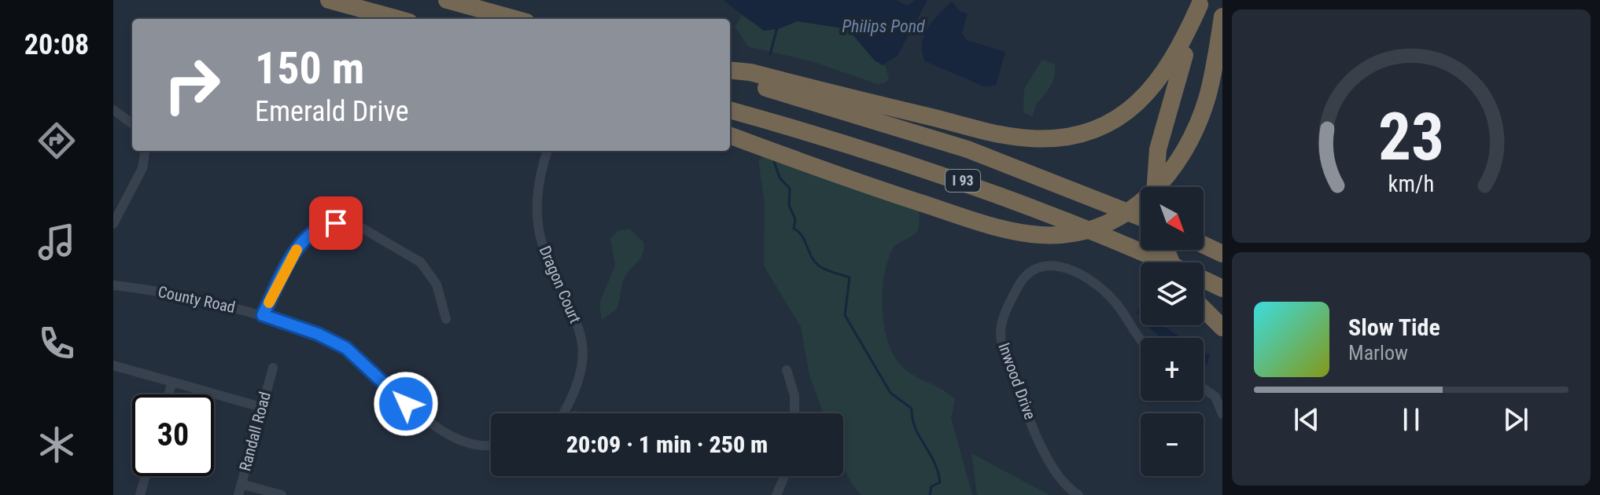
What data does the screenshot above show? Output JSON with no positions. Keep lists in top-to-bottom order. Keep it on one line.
{"streets":{"highway":["I 93"],"street":["Dragon Court","County Road","Inwood Drive","Randall Road"]},"water":["Philips Pond"],"north":"bottom right","page":{"tabs":"20:08","turn":["150 m","Emerald Drive"],"map_buttons":["+","−"],"song":["Slow Tide","Marlow"],"limit":"30","trip":"20:09 · 1 min · 250 m","gauge":["23","km/h"]}}
